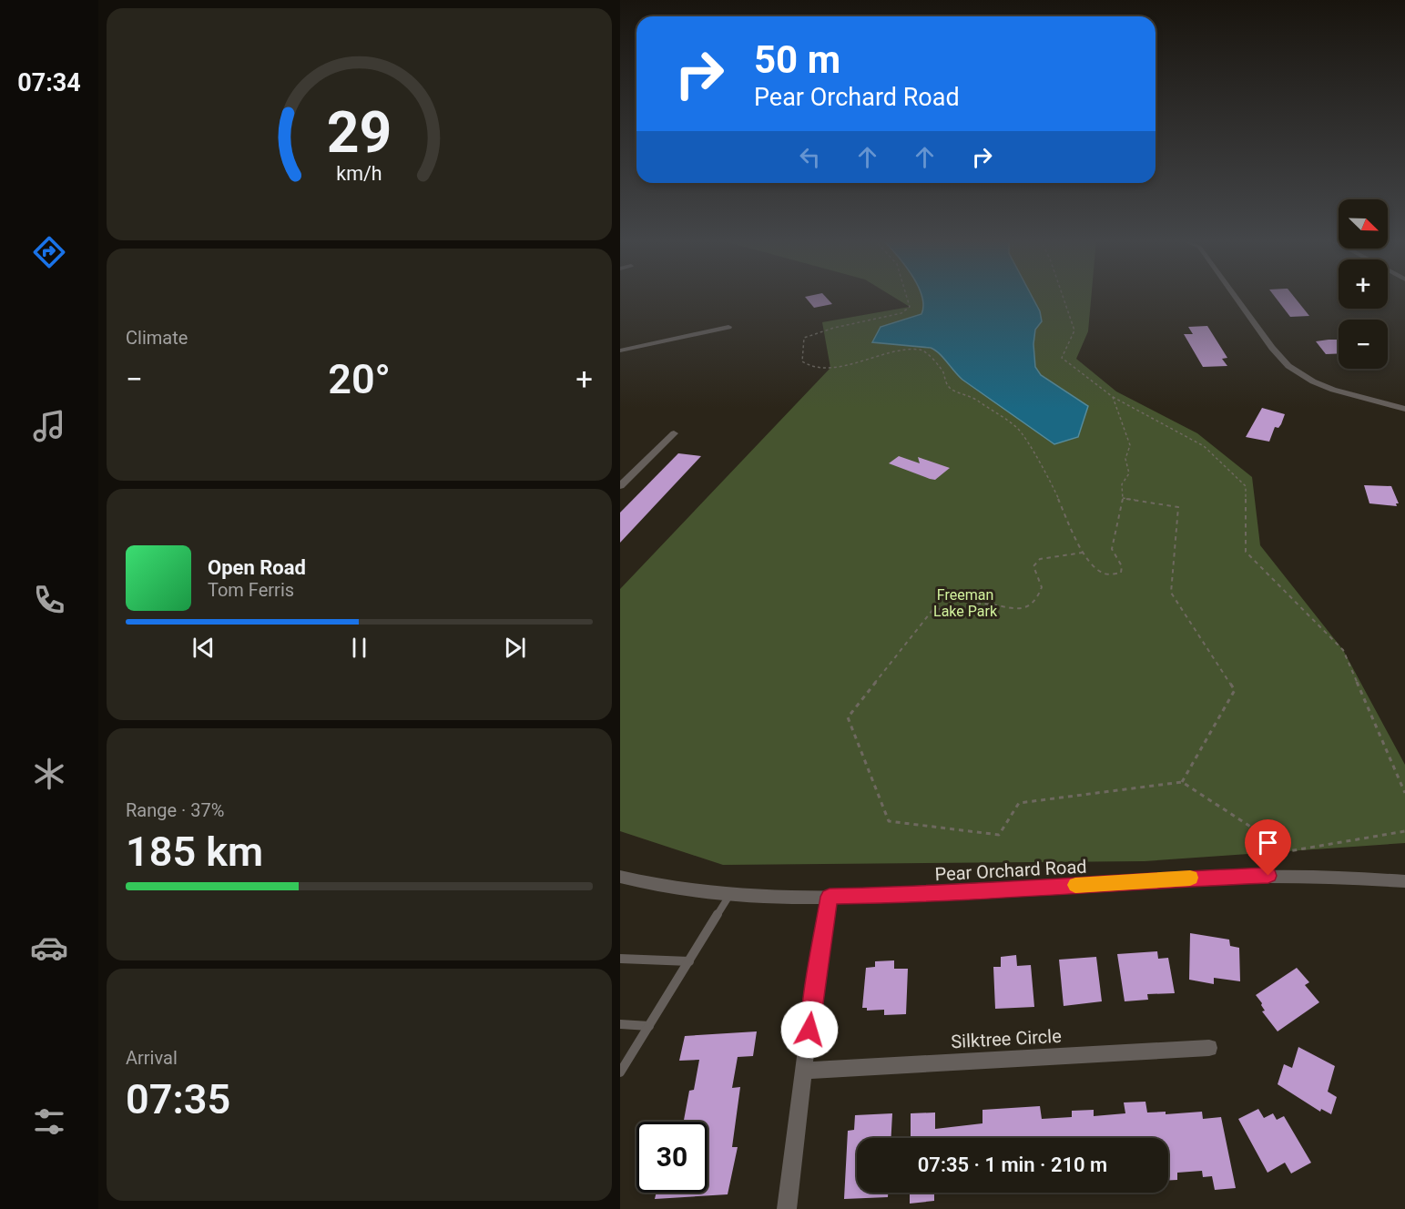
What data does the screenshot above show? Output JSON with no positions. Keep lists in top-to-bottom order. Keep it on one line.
{"streets":{"street":["Pear Orchard Road","Silktree Circle"]},"parks":["Freeman Lake Park"],"north":"bottom right","page":{"tabs":"07:34","turn":["50 m","Pear Orchard Road"],"map_buttons":["+","−"],"tile":["Climate",["Range · 37%","185 km"],["Arrival","07:35"]],"heat":["−","20°","+"],"song":["Open Road","Tom Ferris"],"limit":"30","trip":"07:35 · 1 min · 210 m","gauge":["29","km/h"]}}
